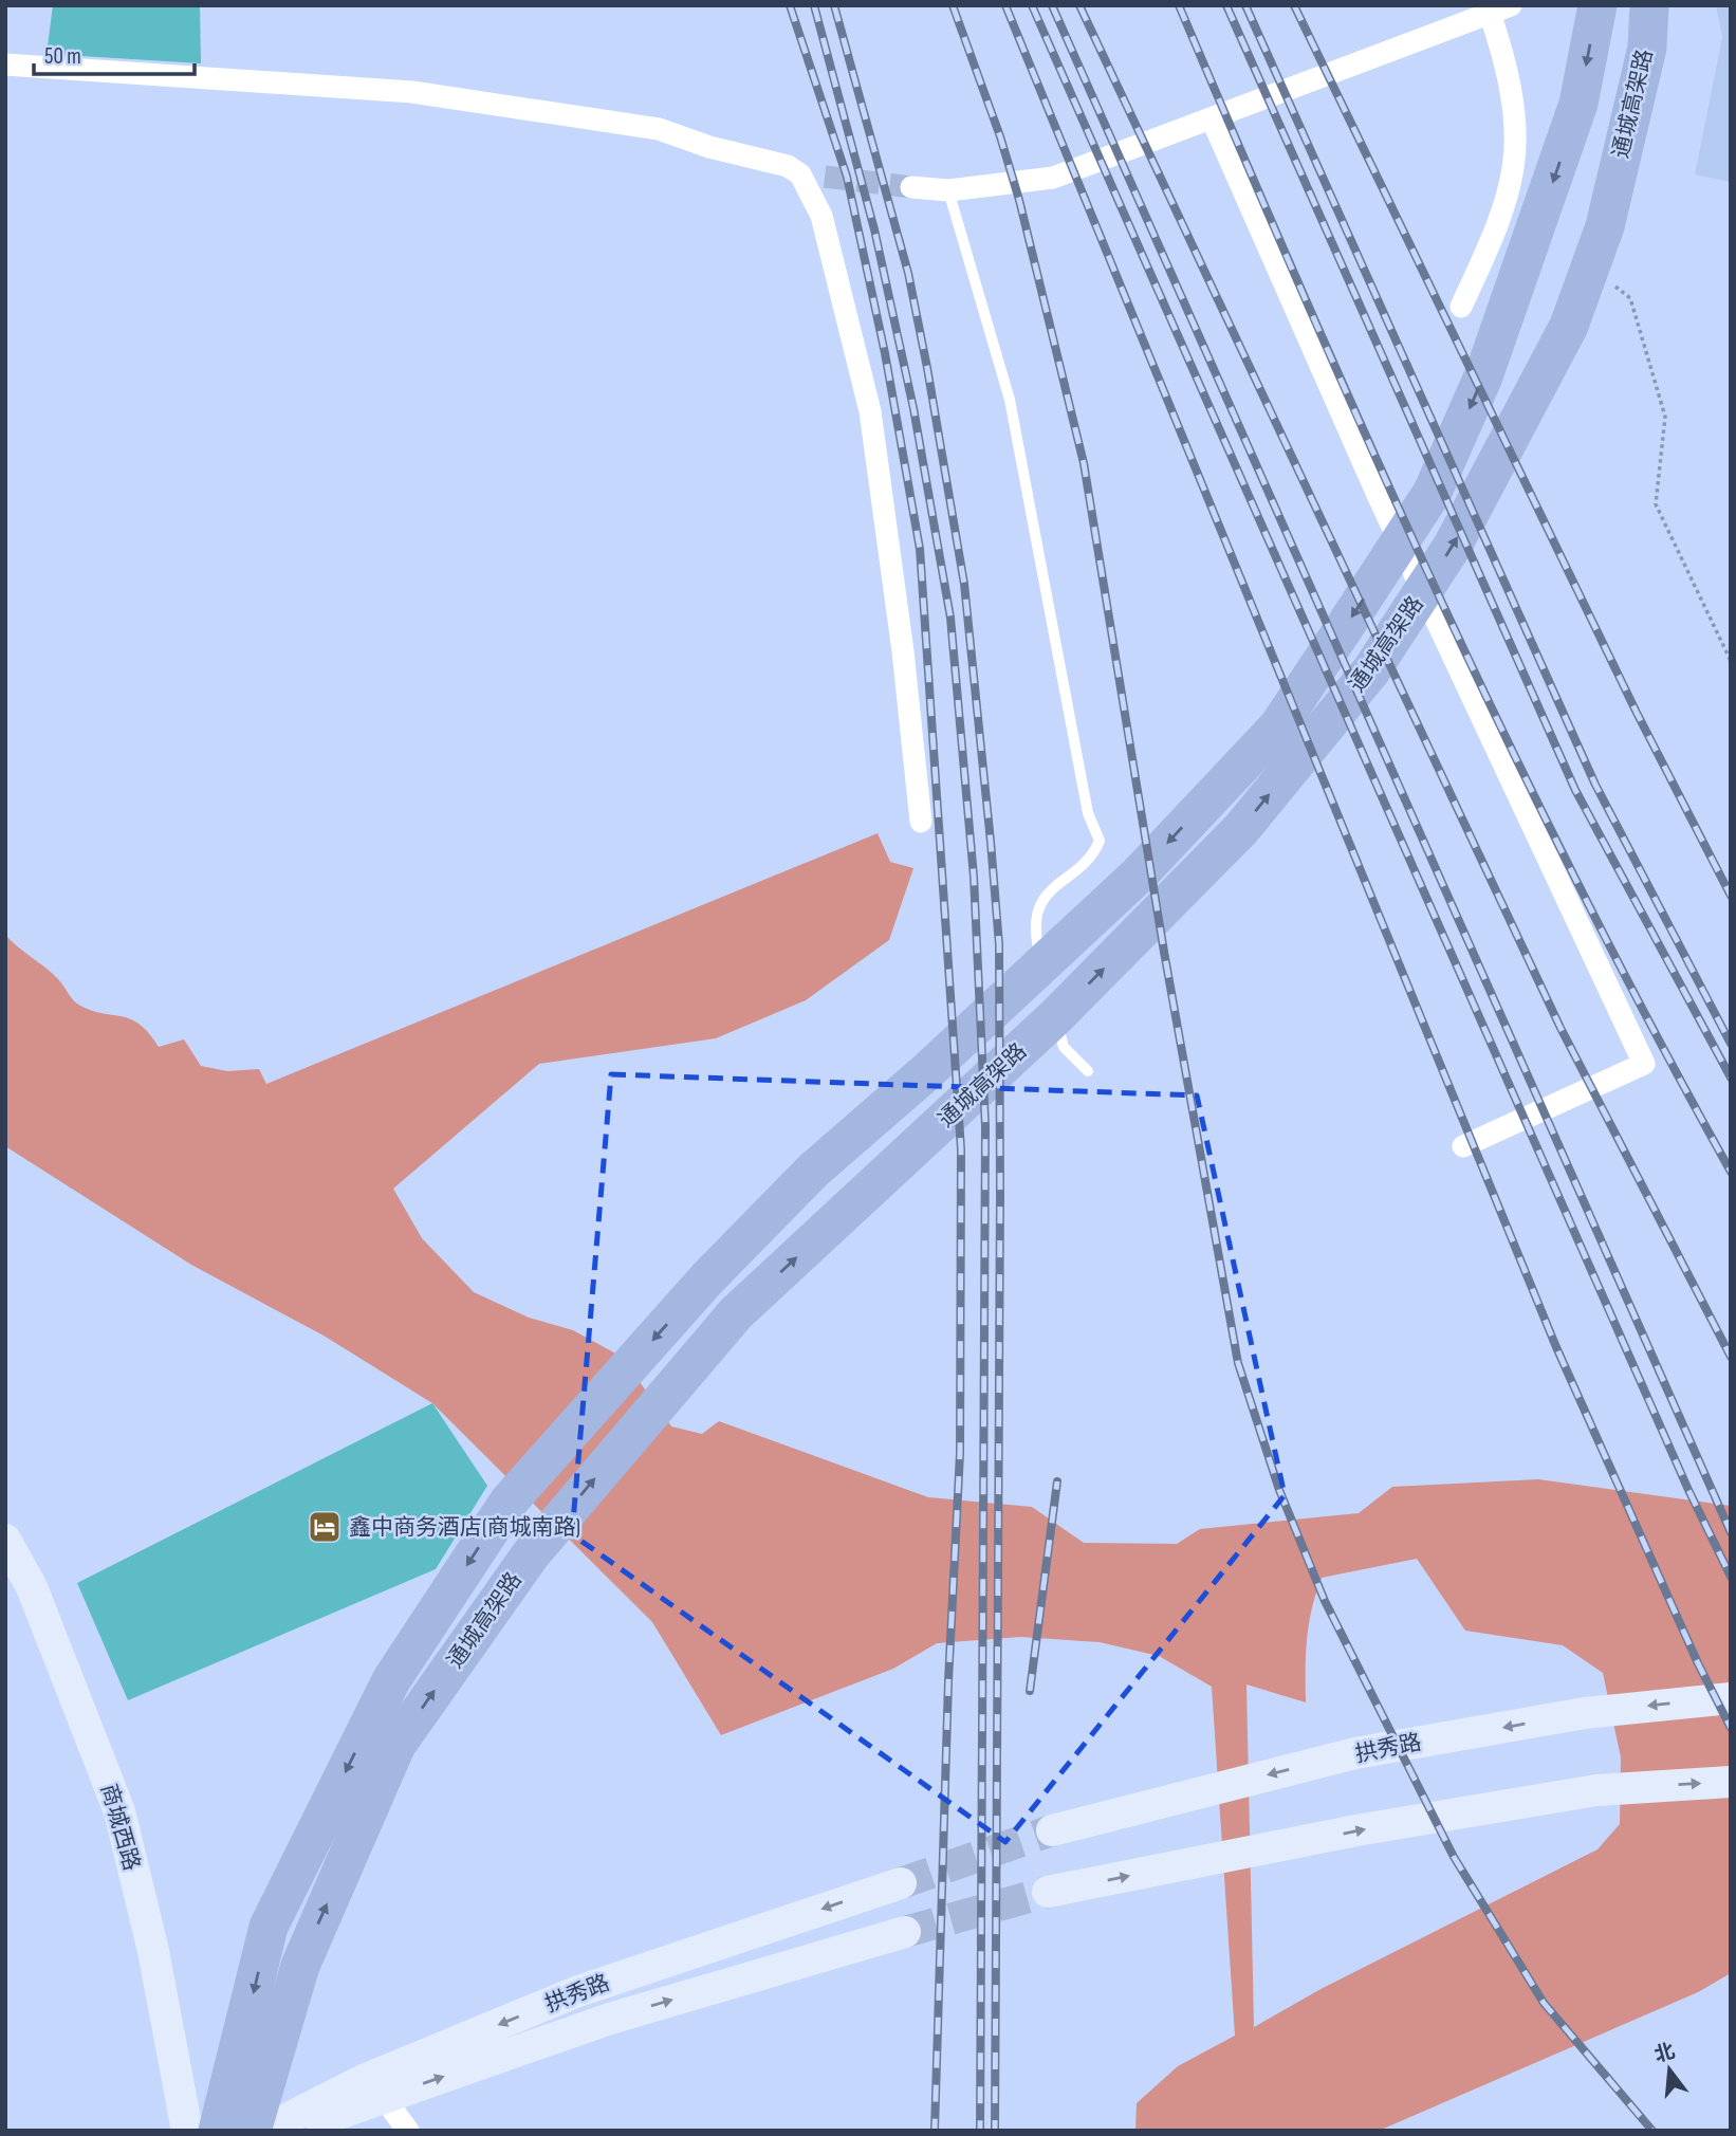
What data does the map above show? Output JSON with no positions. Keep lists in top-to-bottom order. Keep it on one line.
{"streets":{"highway":["通城高架路"],"main road":["拱秀路","商城西路"]},"places":{"hotel":["鑫中商务酒店(商城南路)"]},"scale_bar":"50 m","north":"top"}
